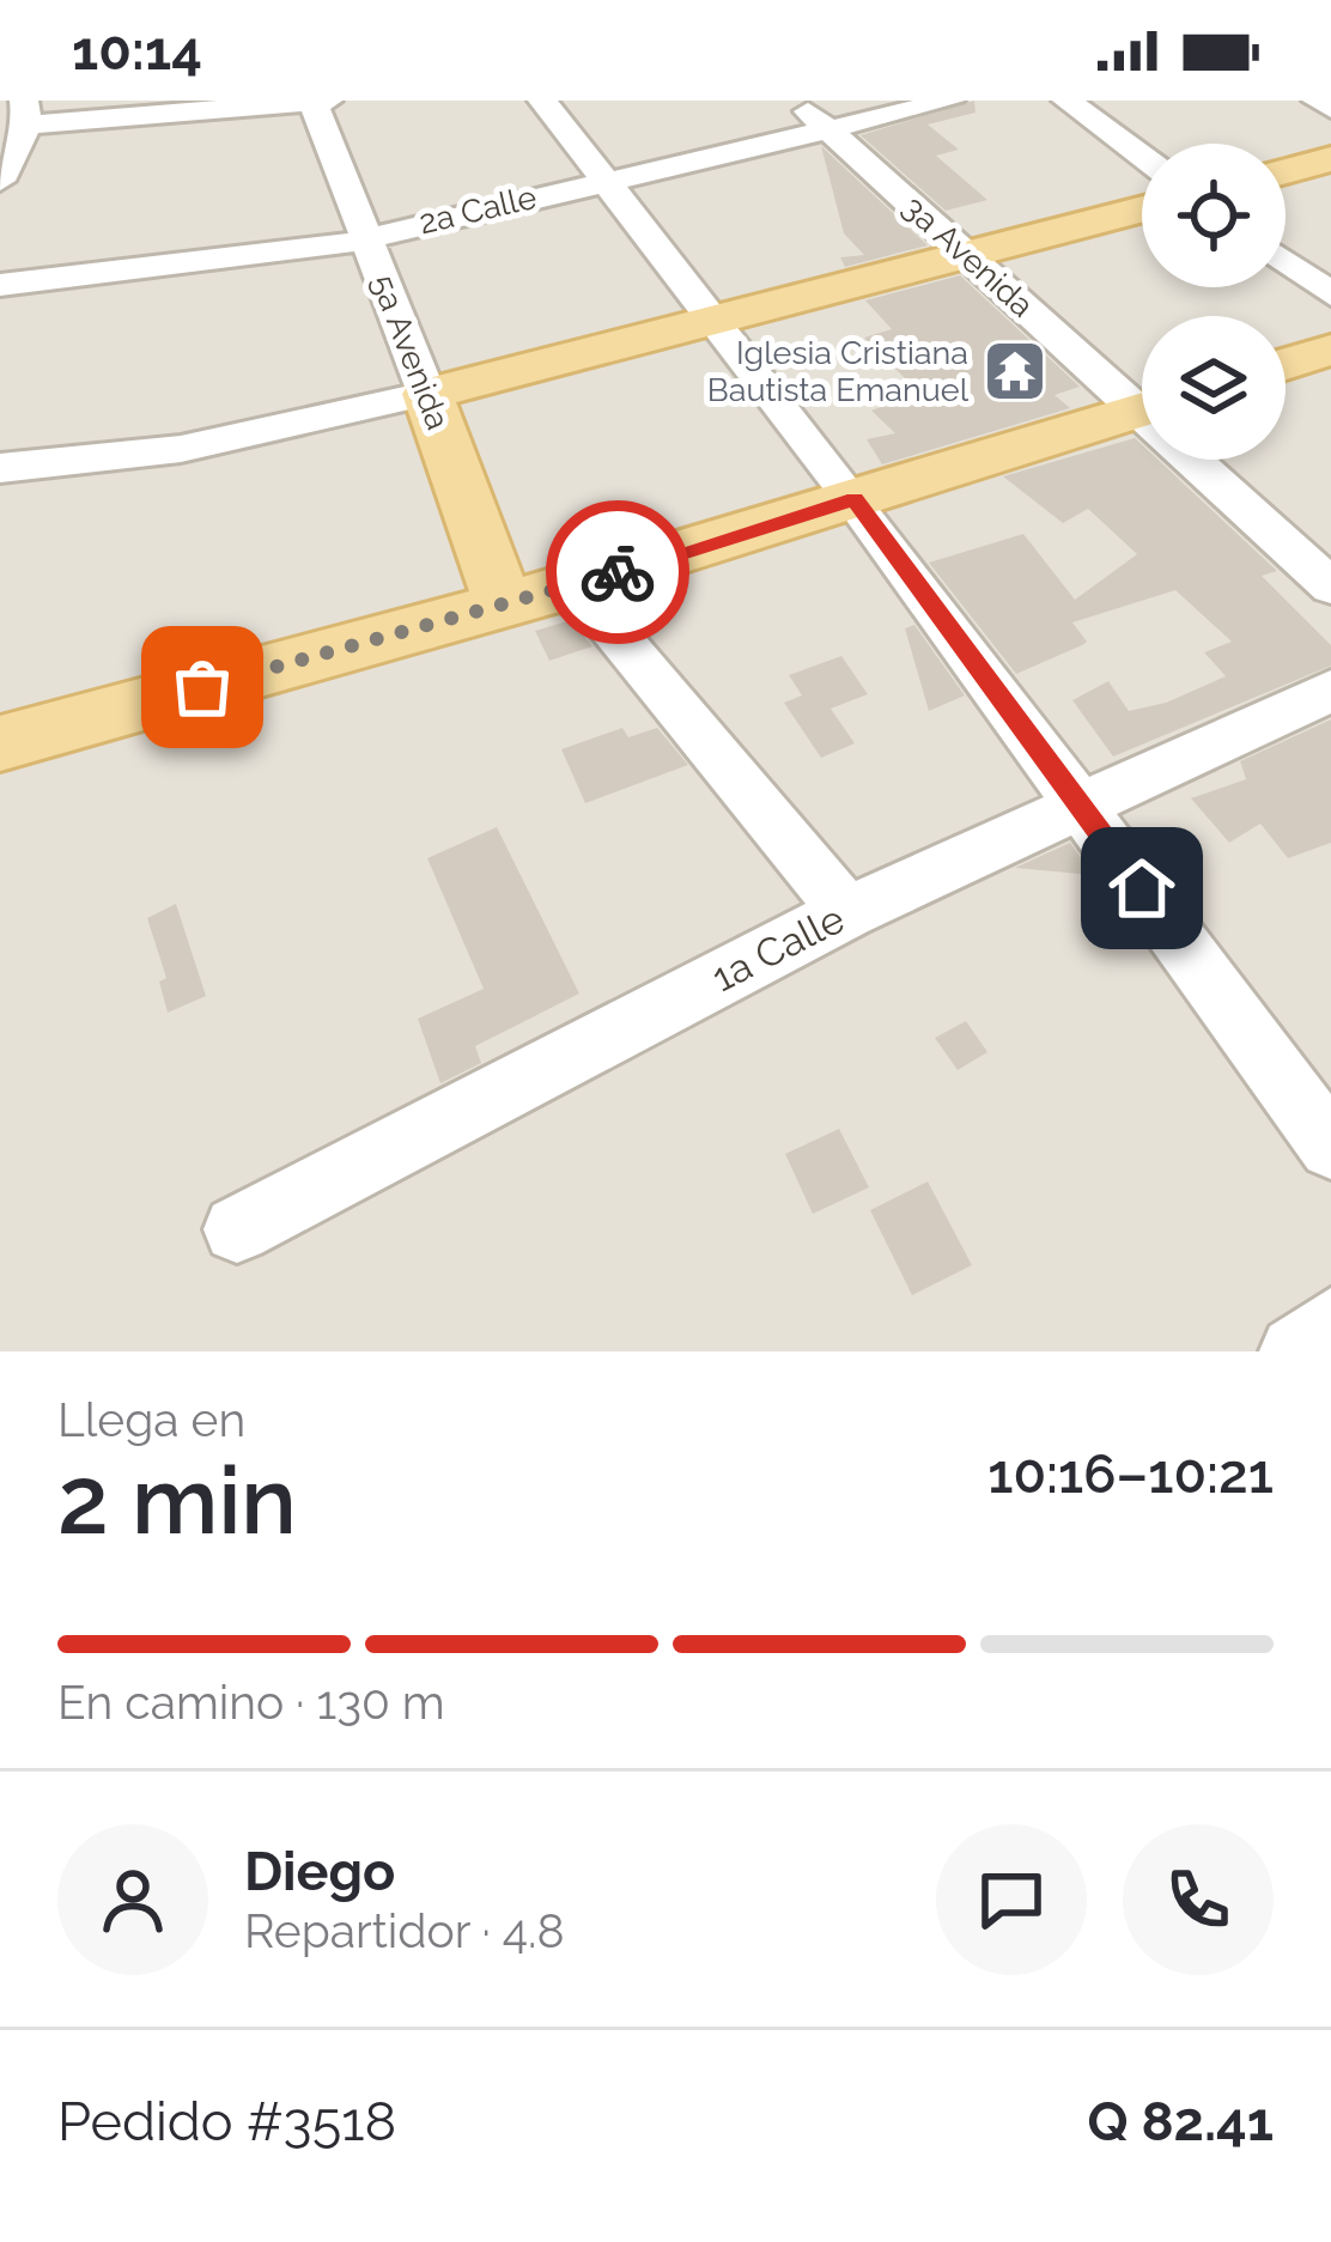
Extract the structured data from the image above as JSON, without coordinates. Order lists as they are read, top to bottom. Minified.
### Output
{"streets":{"main road":["5a Avenida"],"street":["2a Calle","3a Avenida","1a Calle"]},"crossings":[["2a Calle","3a Avenida"],["2a Calle","5a Avenida"]],"places":{"temple":["Iglesia Cristiana Bautista Emanuel"]},"page":{"status":"10:14","heading":["2 min","Llega en","10:16–10:21"],"panel":["Diego","Repartidor · 4.8","Pedido #3518","Q 82.41"],"bar":"En camino · 130 m"}}
